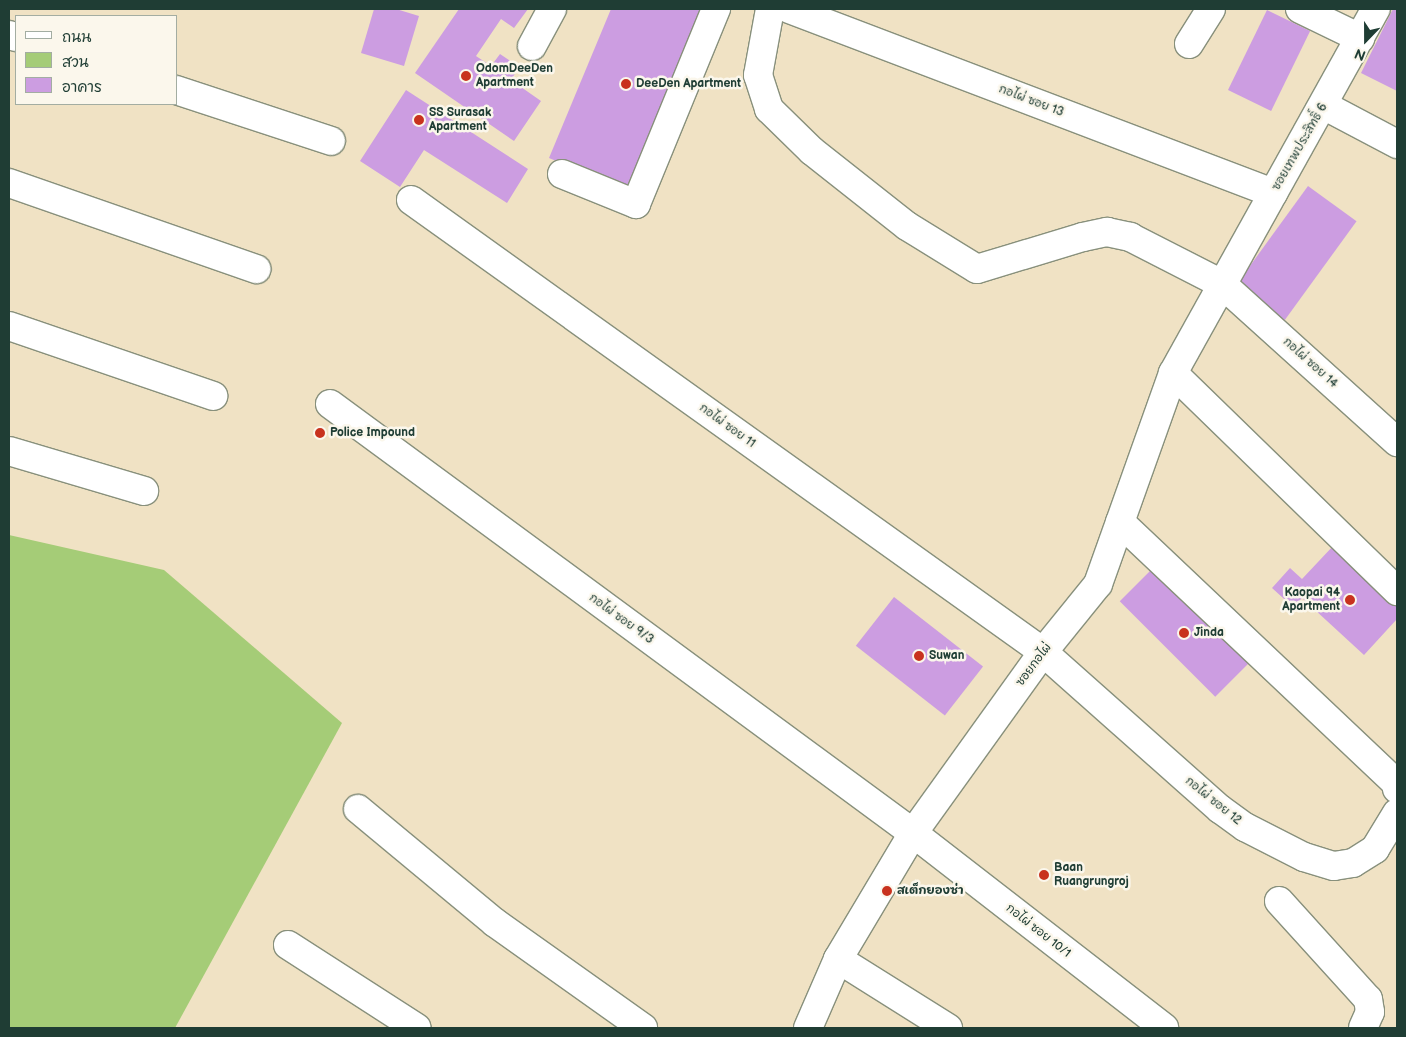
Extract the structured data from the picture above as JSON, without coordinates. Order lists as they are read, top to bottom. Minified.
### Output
{"streets":{"street":["กอไผ่ ซอย 13","ซอยเทพประสิทธิ์ 6","กอไผ่ ซอย 14","กอไผ่ ซอย 11","กอไผ่ ซอย 9/3","ซอยกอไผ่","กอไผ่ ซอย 12","กอไผ่ ซอย 10/1"]},"crossings":[["กอไผ่ ซอย 13","ซอยเทพประสิทธิ์ 6"],["ซอยเทพประสิทธิ์ 6","กอไผ่ ซอย 14"],["ซอยเทพประสิทธิ์ 6","ซอยกอไผ่"],["กอไผ่ ซอย 14","ซอยกอไผ่"],["กอไผ่ ซอย 11","ซอยกอไผ่"],["กอไผ่ ซอย 11","กอไผ่ ซอย 12"],["กอไผ่ ซอย 9/3","ซอยกอไผ่"],["กอไผ่ ซอย 9/3","กอไผ่ ซอย 10/1"],["ซอยกอไผ่","กอไผ่ ซอย 12"],["ซอยกอไผ่","กอไผ่ ซอย 10/1"]],"places":["OdomDeeDen Apartment","DeeDen Apartment","SS Surasak Apartment","Police Impound","Kaopai 94 Apartment","Jinda","Suwan","Baan Ruangrungroj","สเต็กยองซ่า"],"legend":["ถนน","สวน","อาคาร"],"north":"bottom"}
